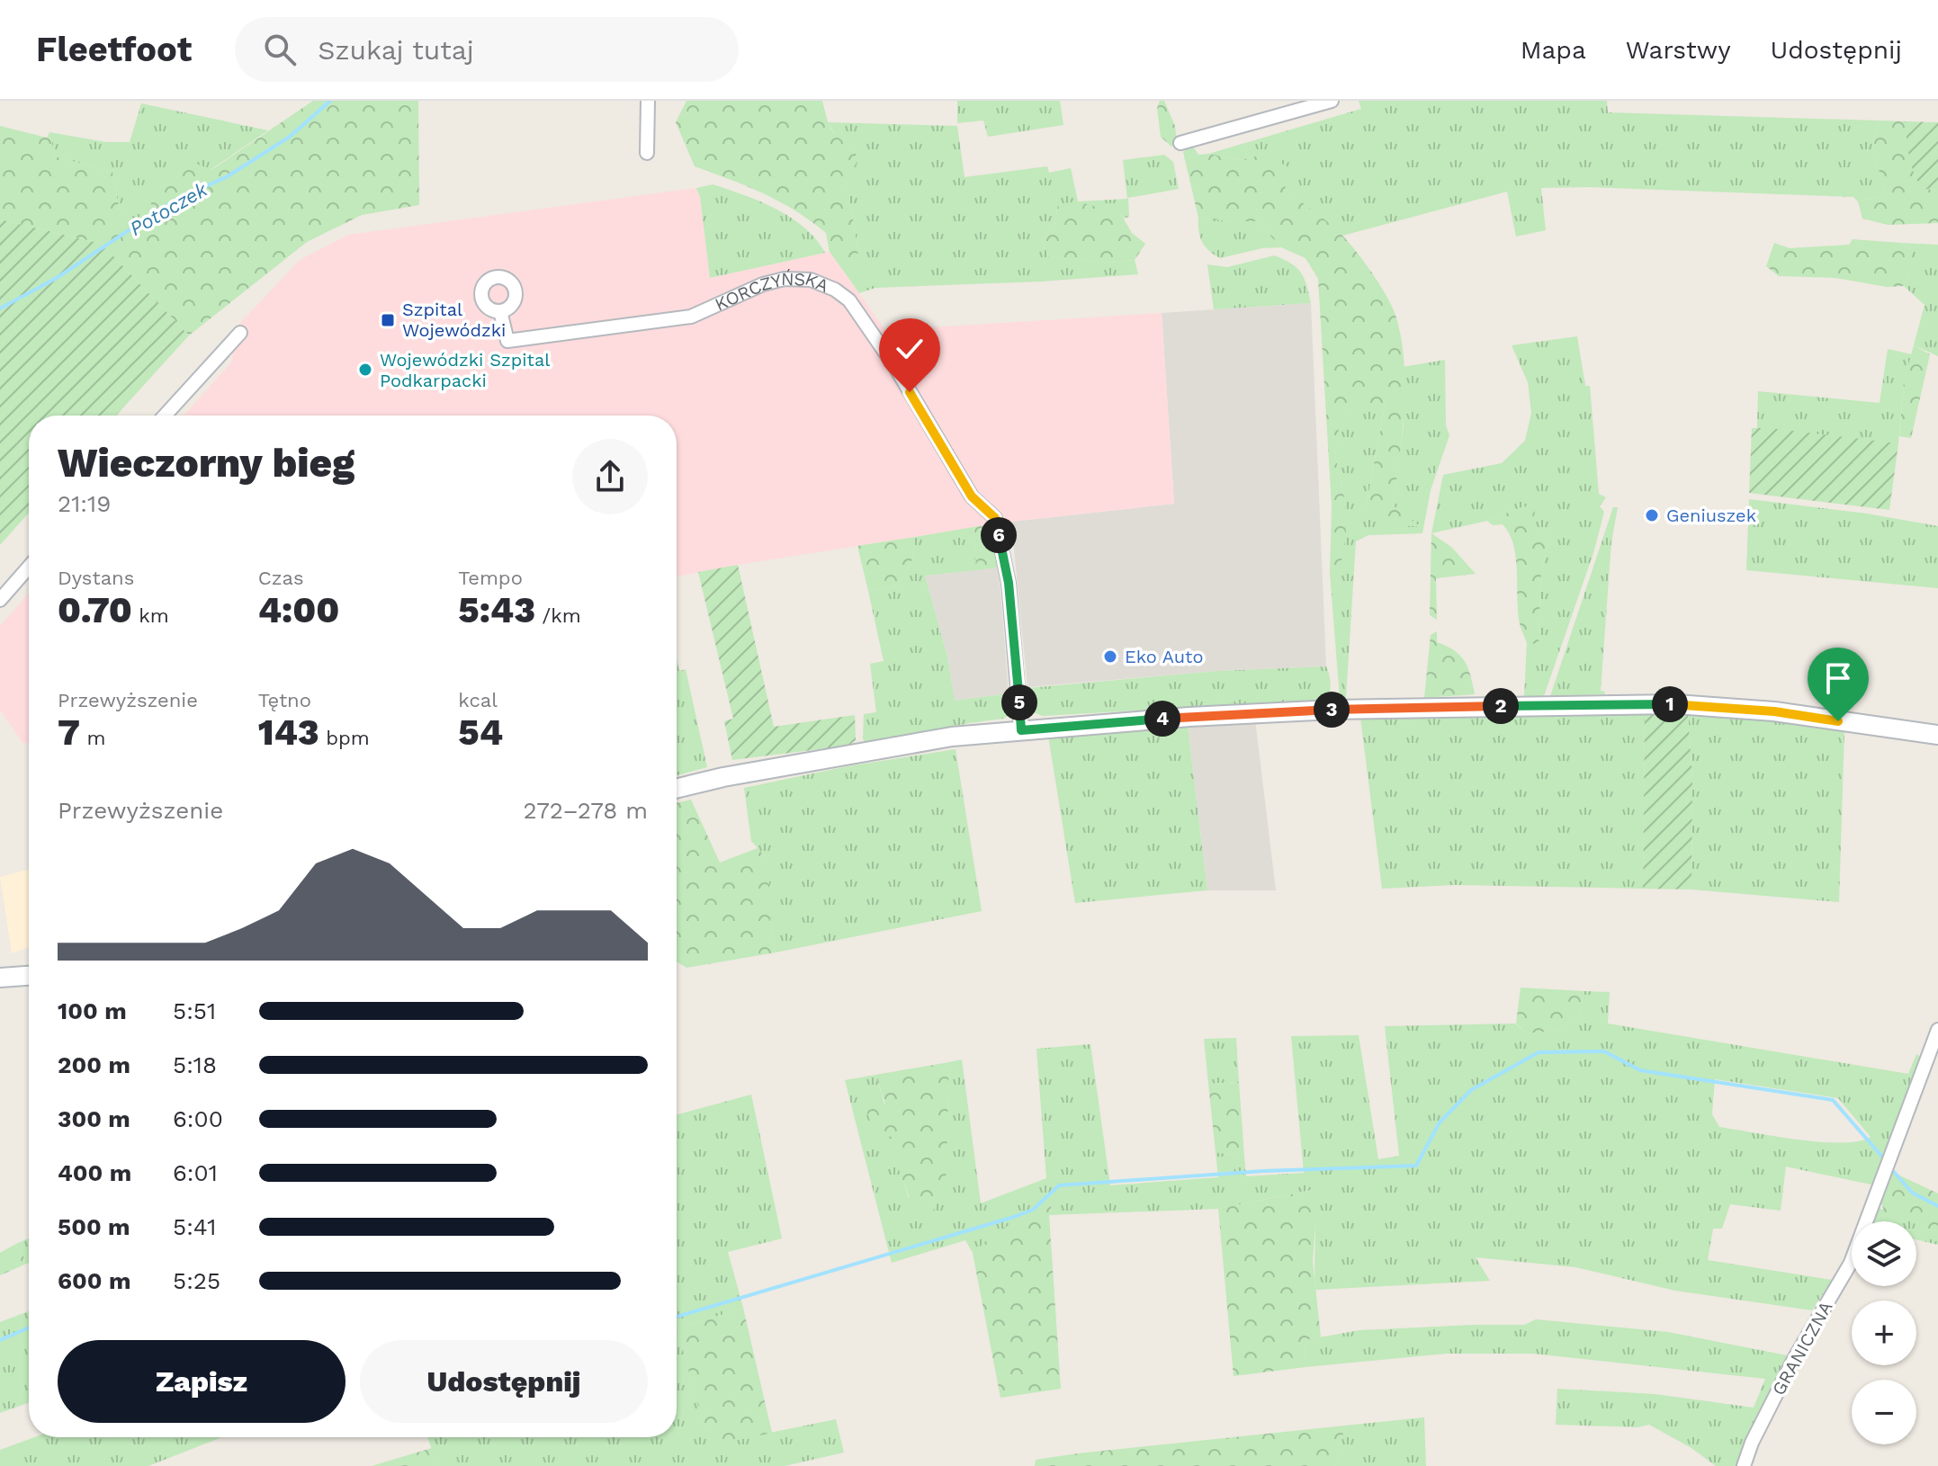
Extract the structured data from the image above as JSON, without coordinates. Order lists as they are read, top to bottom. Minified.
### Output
{"streets":{"street":["KORCZYŃSKA","GRANICZNA"]},"water":["Potoczek"],"places":{"transit":["Szpital Wojewódzki"],"other":["Wojewódzki Szpital Podkarpacki","Geniuszek","Eko Auto"]},"page":{"header":"Fleetfoot","search":"Szukaj tutaj","nav":["Mapa","Warstwy","Udostępnij"],"heading":["Wieczorny bieg","21:19"],"pins":["6","5","1","2","3","4"],"stats":[["Dystans","0.70 km"],["Czas","4:00"],["Tempo","5:43 /km"],["Przewyższenie","7 m"],["Tętno","143 bpm"],["kcal","54"]],"chart":["Przewyższenie","272–278 m"],"list":[{"name":"100 m","note":"5:51"},{"name":"200 m","note":"5:18"},{"name":"300 m","note":"6:00"},{"name":"400 m","note":"6:01"},{"name":"500 m","note":"5:41"},{"name":"600 m","note":"5:25"}],"map_buttons":["+","−"],"buttons":["Zapisz","Udostępnij"]}}
